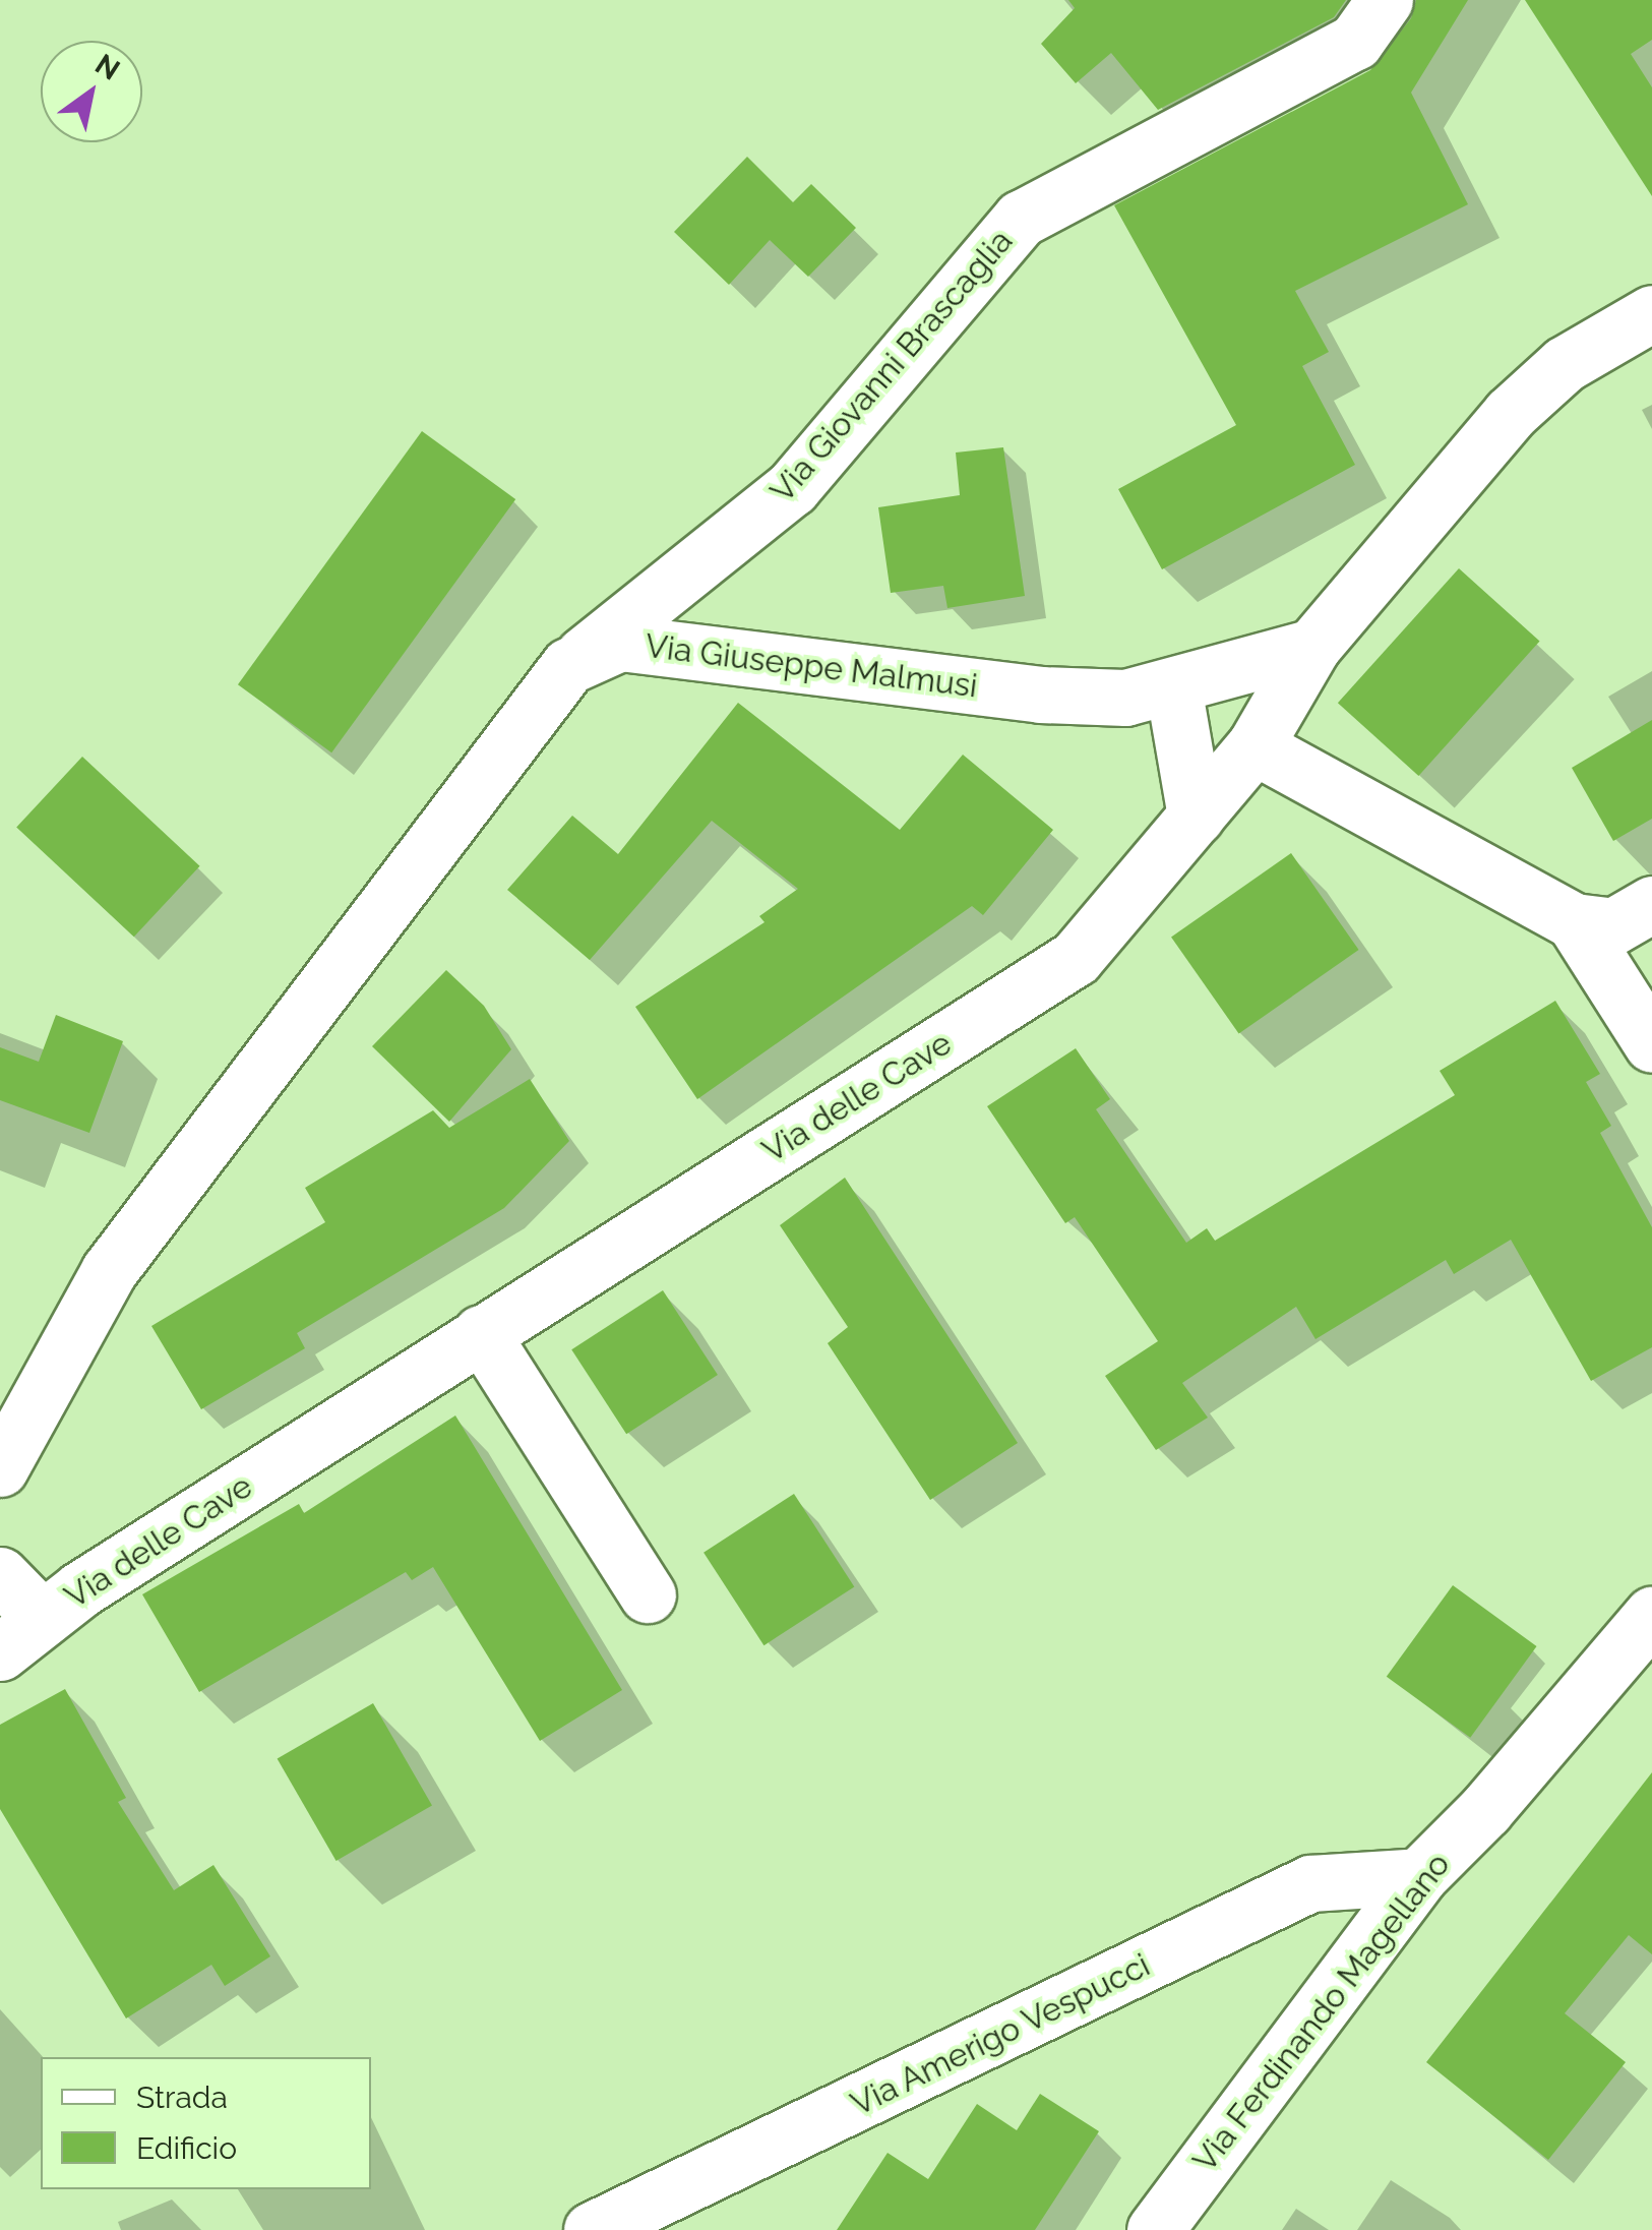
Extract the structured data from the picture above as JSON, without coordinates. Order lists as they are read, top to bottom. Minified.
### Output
{"streets":{"street":["Via Giovanni Brascaglia","Via Giuseppe Malmusi","Via delle Cave","Via Ferdinando Magellano","Via Amerigo Vespucci"]},"crossings":[["Via Giovanni Brascaglia","Via Giuseppe Malmusi"],["Via Giuseppe Malmusi","Via delle Cave"],["Via Ferdinando Magellano","Via Amerigo Vespucci"]],"legend":["Strada","Edificio"],"north":"top right"}
